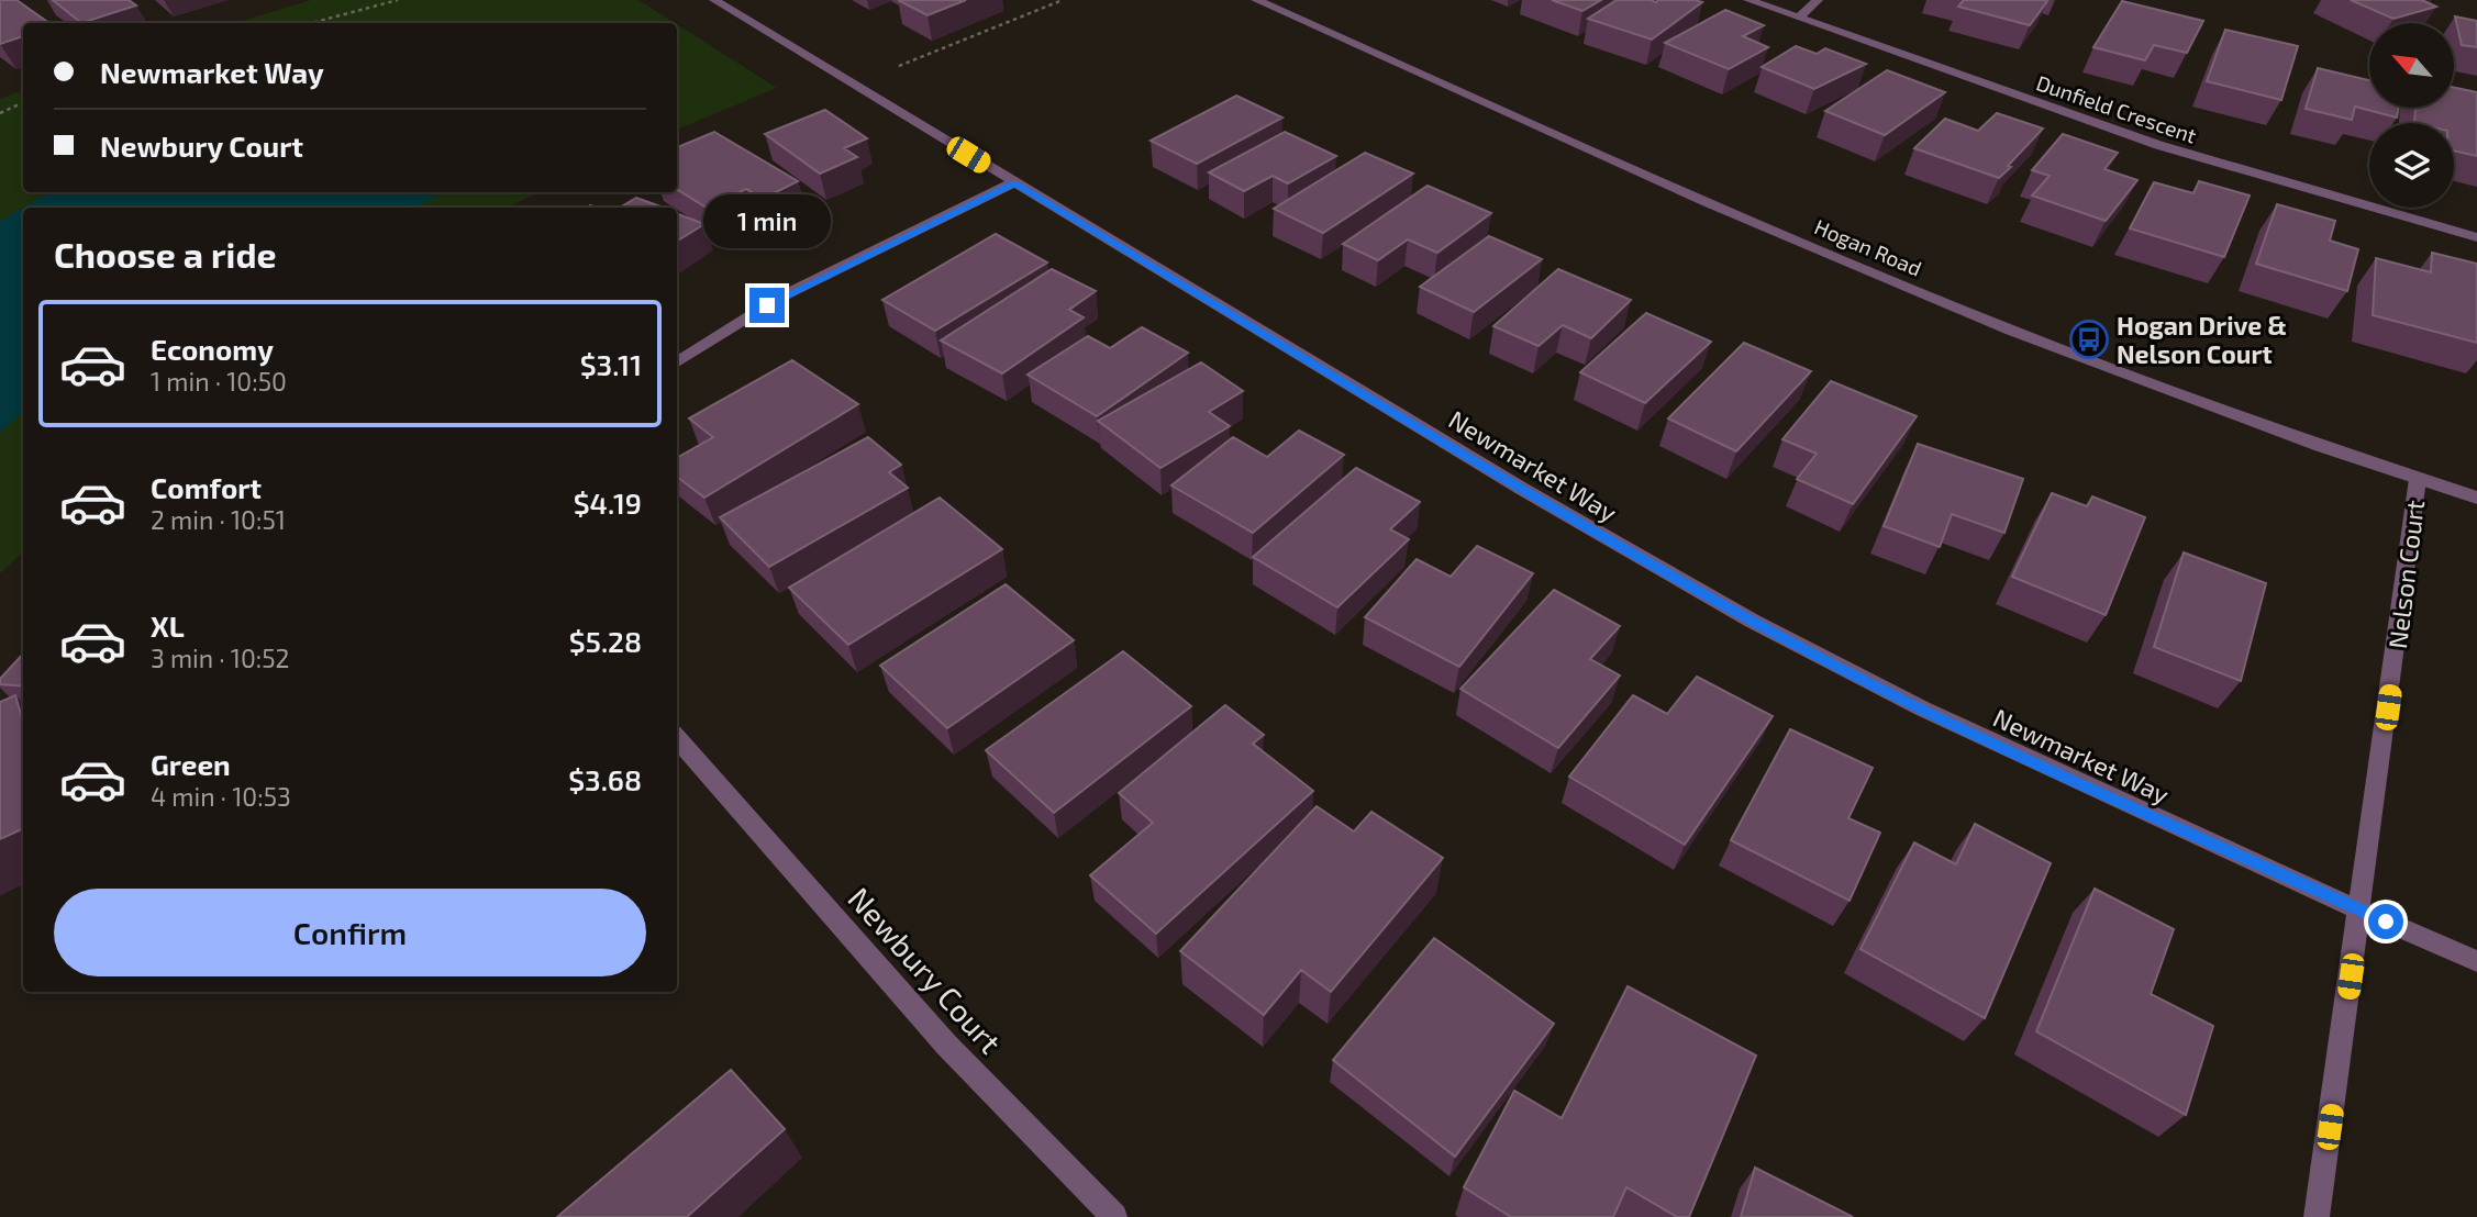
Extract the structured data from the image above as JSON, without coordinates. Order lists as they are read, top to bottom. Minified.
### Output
{"streets":{"street":["Dunfield Crescent","Hogan Road","Newmarket Way","Nelson Court","Newbury Court"]},"crossings":[["Hogan Road","Nelson Court"],["Newmarket Way","Nelson Court"]],"places":{"bus stop":["Hogan Drive & Nelson Court"]},"north":"top left","page":{"banner":["Newmarket Way","Newbury Court"],"bubble":"1 min","heading":"Choose a ride","list":[{"name":"Economy","note":"1 min · 10:50","value":"$3.11"},{"name":"Comfort","note":"2 min · 10:51","value":"$4.19"},{"name":"XL","note":"3 min · 10:52","value":"$5.28"},{"name":"Green","note":"4 min · 10:53","value":"$3.68"}],"buttons":"Confirm"}}
